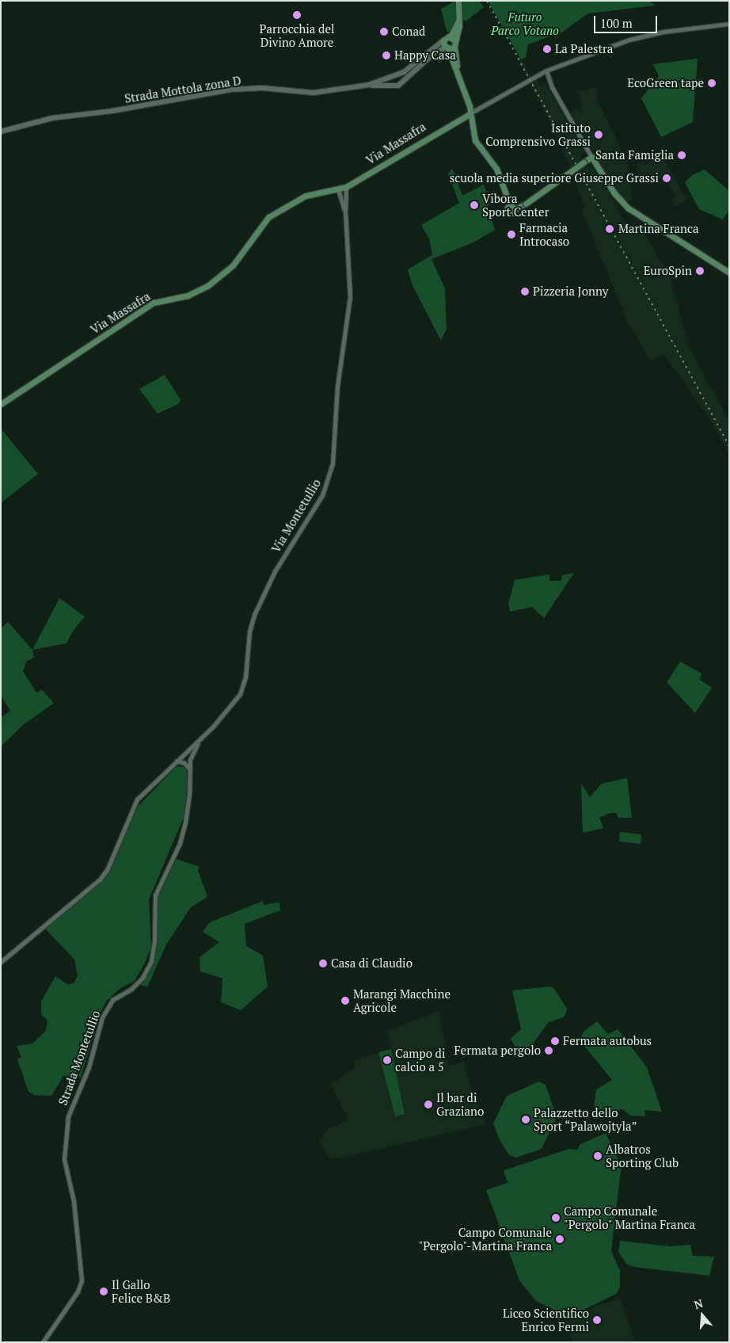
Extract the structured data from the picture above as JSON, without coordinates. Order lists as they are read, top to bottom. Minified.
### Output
{"streets":{"main road":["Strada Mottola zona D","Via Massafra"],"street":["Via Montetullio","Strada Montetullio"]},"crossings":[["Via Massafra","Via Montetullio"],["Via Montetullio","Strada Montetullio"]],"parks":["Futuro Parco Votano"],"places":["Parrocchia del Divino Amore","Conad","La Palestra","Happy Casa","EcoGreen tape","Istituto Comprensivo Grassi","Santa Famiglia","scuola media superiore Giuseppe Grassi","Vibora Sport Center","Martina Franca","Farmacia Introcaso","EuroSpin","Pizzeria Jonny","Casa di Claudio","Marangi Macchine Agricole","Fermata autobus","Fermata pergolo","Campo di calcio a 5","Il bar di Graziano","Palazzetto dello Sport “Palawojtyla”","Albatros Sporting Club","Campo Comunale \"Pergolo\" Martina Franca","Campo Comunale \"Pergolo\"-Martina Franca","Il Gallo Felice B&B","Liceo Scientifico Enrico Fermi"],"scale_bar":"100 m","north":"top"}
